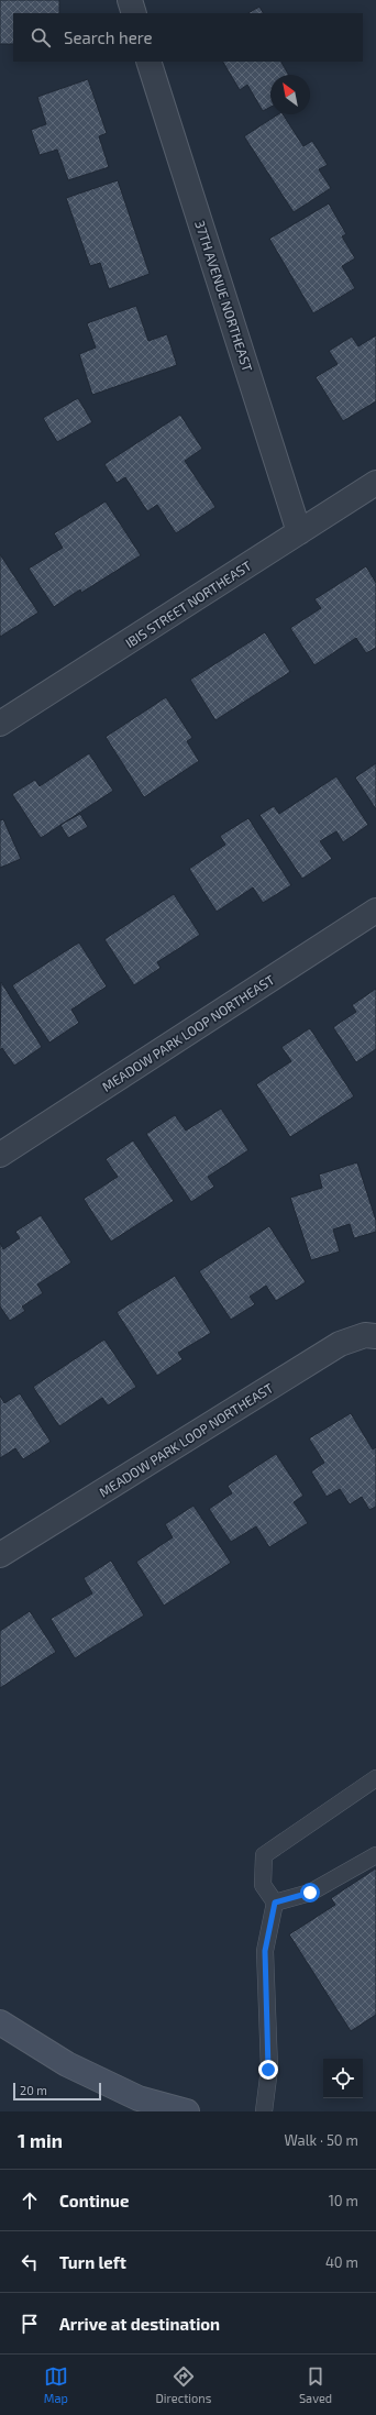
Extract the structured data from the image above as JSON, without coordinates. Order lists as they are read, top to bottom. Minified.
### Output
{"streets":{"street":["37TH AVENUE NORTHEAST","IBIS STREET NORTHEAST","MEADOW PARK LOOP NORTHEAST"]},"crossings":[["37TH AVENUE NORTHEAST","IBIS STREET NORTHEAST"]],"scale_bar":"20 m","north":"top left","page":{"search":"Search here","scale":"20 m","heading":["1 min","Walk · 50 m"],"list":[["Continue","10 m"],["Turn left","40 m"],"Arrive at destination"],"nav":["Map","Directions","Saved"]}}
